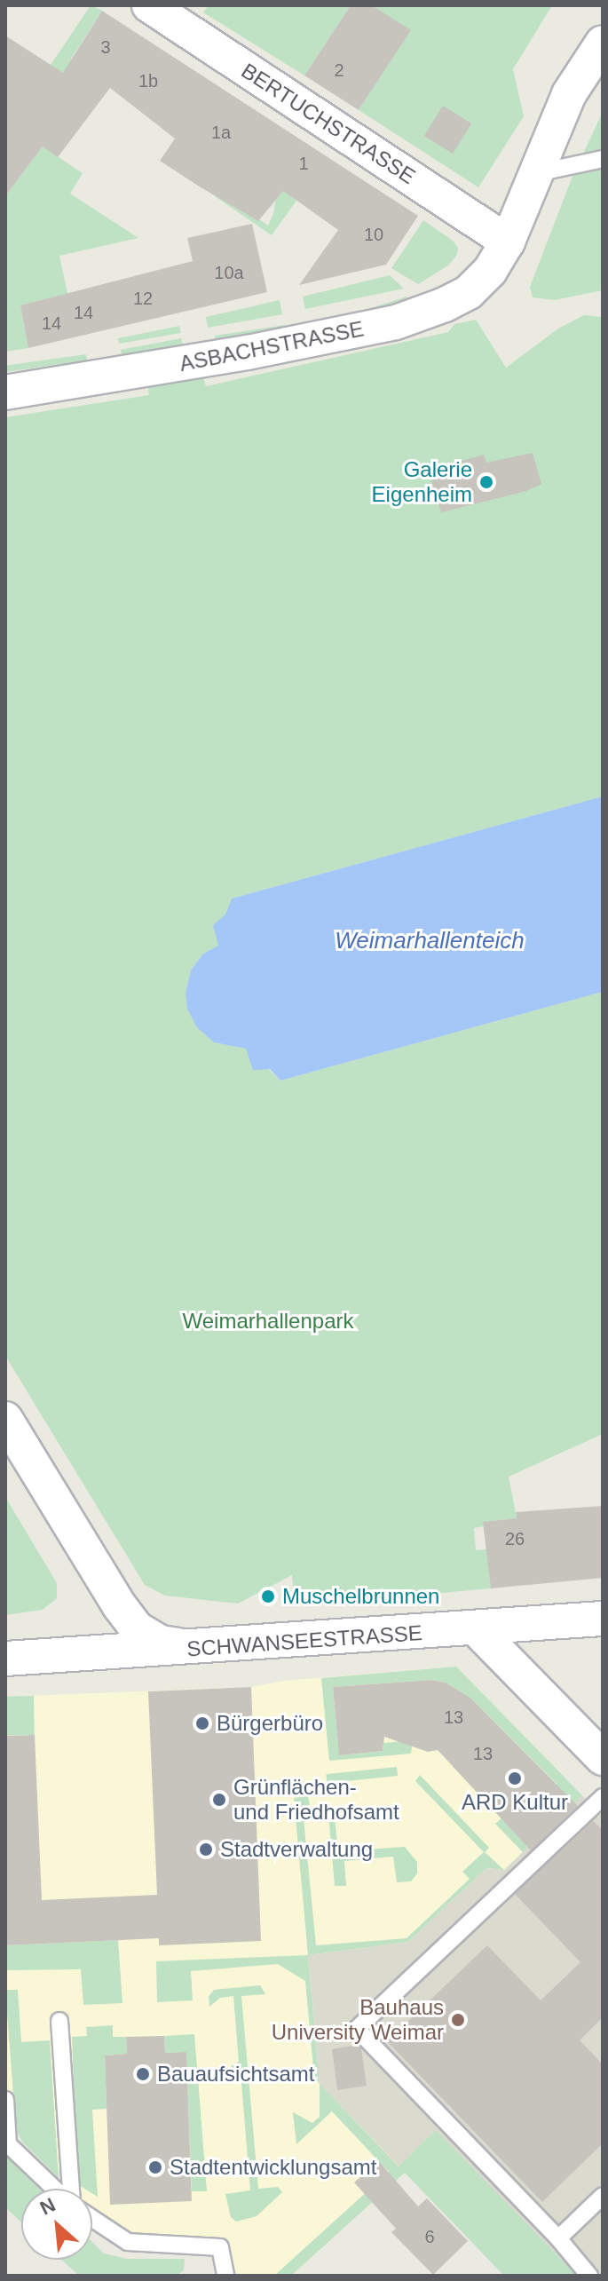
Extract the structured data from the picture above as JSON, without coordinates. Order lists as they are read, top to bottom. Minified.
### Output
{"streets":{"street":["BERTUCHSTRASSE","ASBACHSTRASSE","SCHWANSEESTRASSE"]},"crossings":[["BERTUCHSTRASSE","ASBACHSTRASSE"]],"water":["Weimarhallenteich"],"parks":["Weimarhallenpark"],"places":["Galerie Eigenheim","Muschelbrunnen","Bürgerbüro","ARD Kultur","Grünflächen- und Friedhofsamt","Stadtverwaltung","Bauhaus University Weimar","Bauaufsichtsamt","Stadtentwicklungsamt"],"house_numbers":["3","2","1b","1a","1","10","10a","12","14","14","26","13","13","6"],"north":"top left"}
